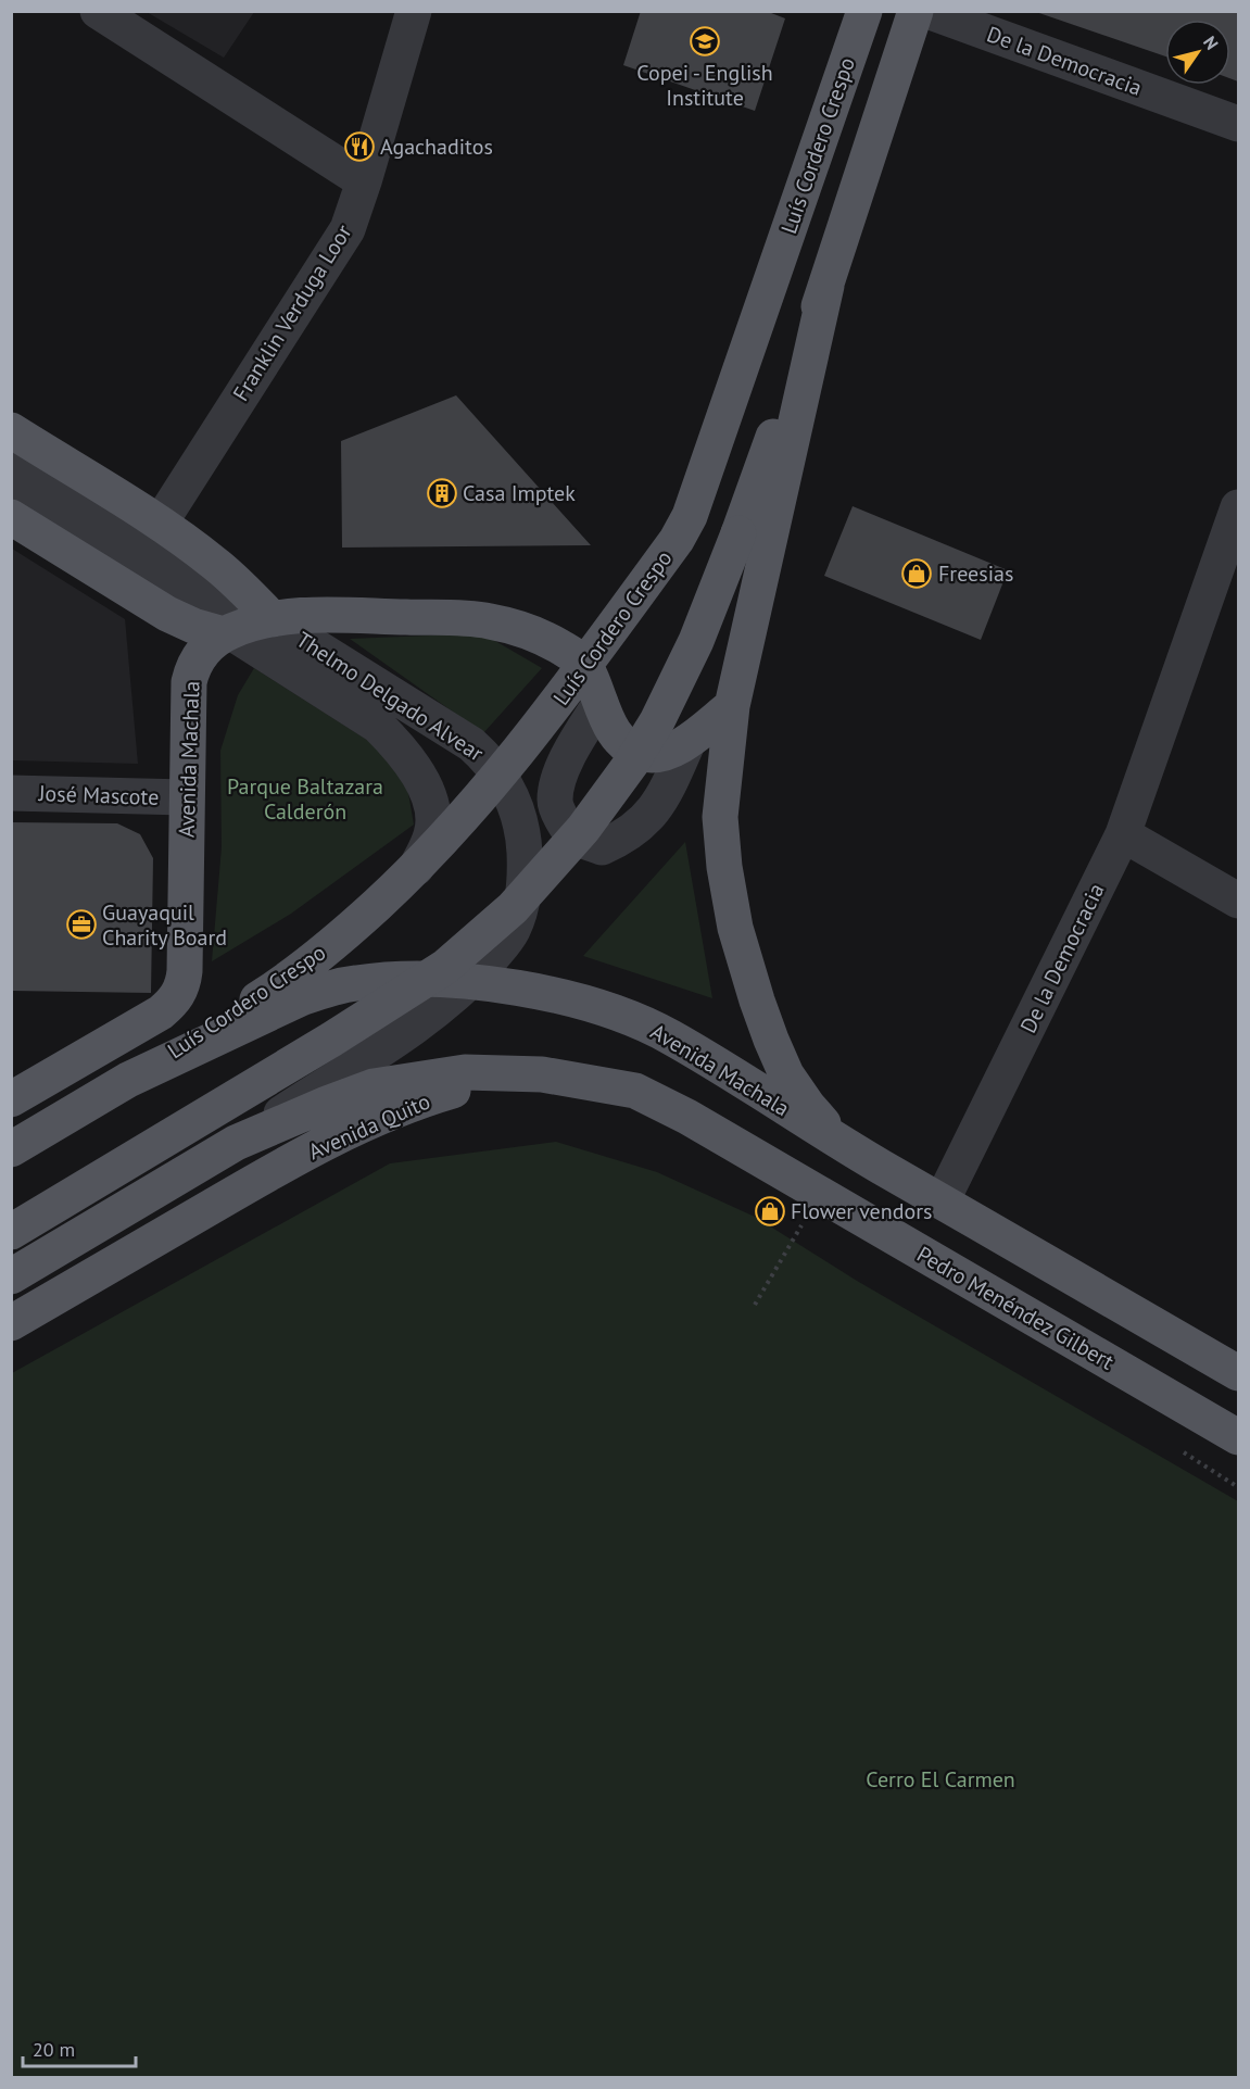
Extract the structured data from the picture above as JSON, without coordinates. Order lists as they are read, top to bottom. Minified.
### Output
{"streets":{"main road":["Luís Cordero Crespo","Thelmo Delgado Alvear","Avenida Machala","Avenida Quito","Pedro Menéndez Gilbert"],"street":["De la Democracia","Franklin Verduga Loor","José Mascote"]},"crossings":[["Luís Cordero Crespo","Thelmo Delgado Alvear"],["Luís Cordero Crespo","Avenida Machala"],["Franklin Verduga Loor","Thelmo Delgado Alvear"],["Thelmo Delgado Alvear","Avenida Machala"],["Thelmo Delgado Alvear","Avenida Quito"],["Avenida Machala","José Mascote"],["Avenida Quito","Pedro Menéndez Gilbert"]],"parks":["Parque Baltazara Calderón","Cerro El Carmen"],"places":{"school or university":["Copei - English Institute"],"restaurant":["Agachaditos"],"building":["Casa Imptek"],"shop":["Freesias","Flower vendors"],"office":["Guayaquil Charity Board"]},"scale_bar":"20 m","north":"top right"}
